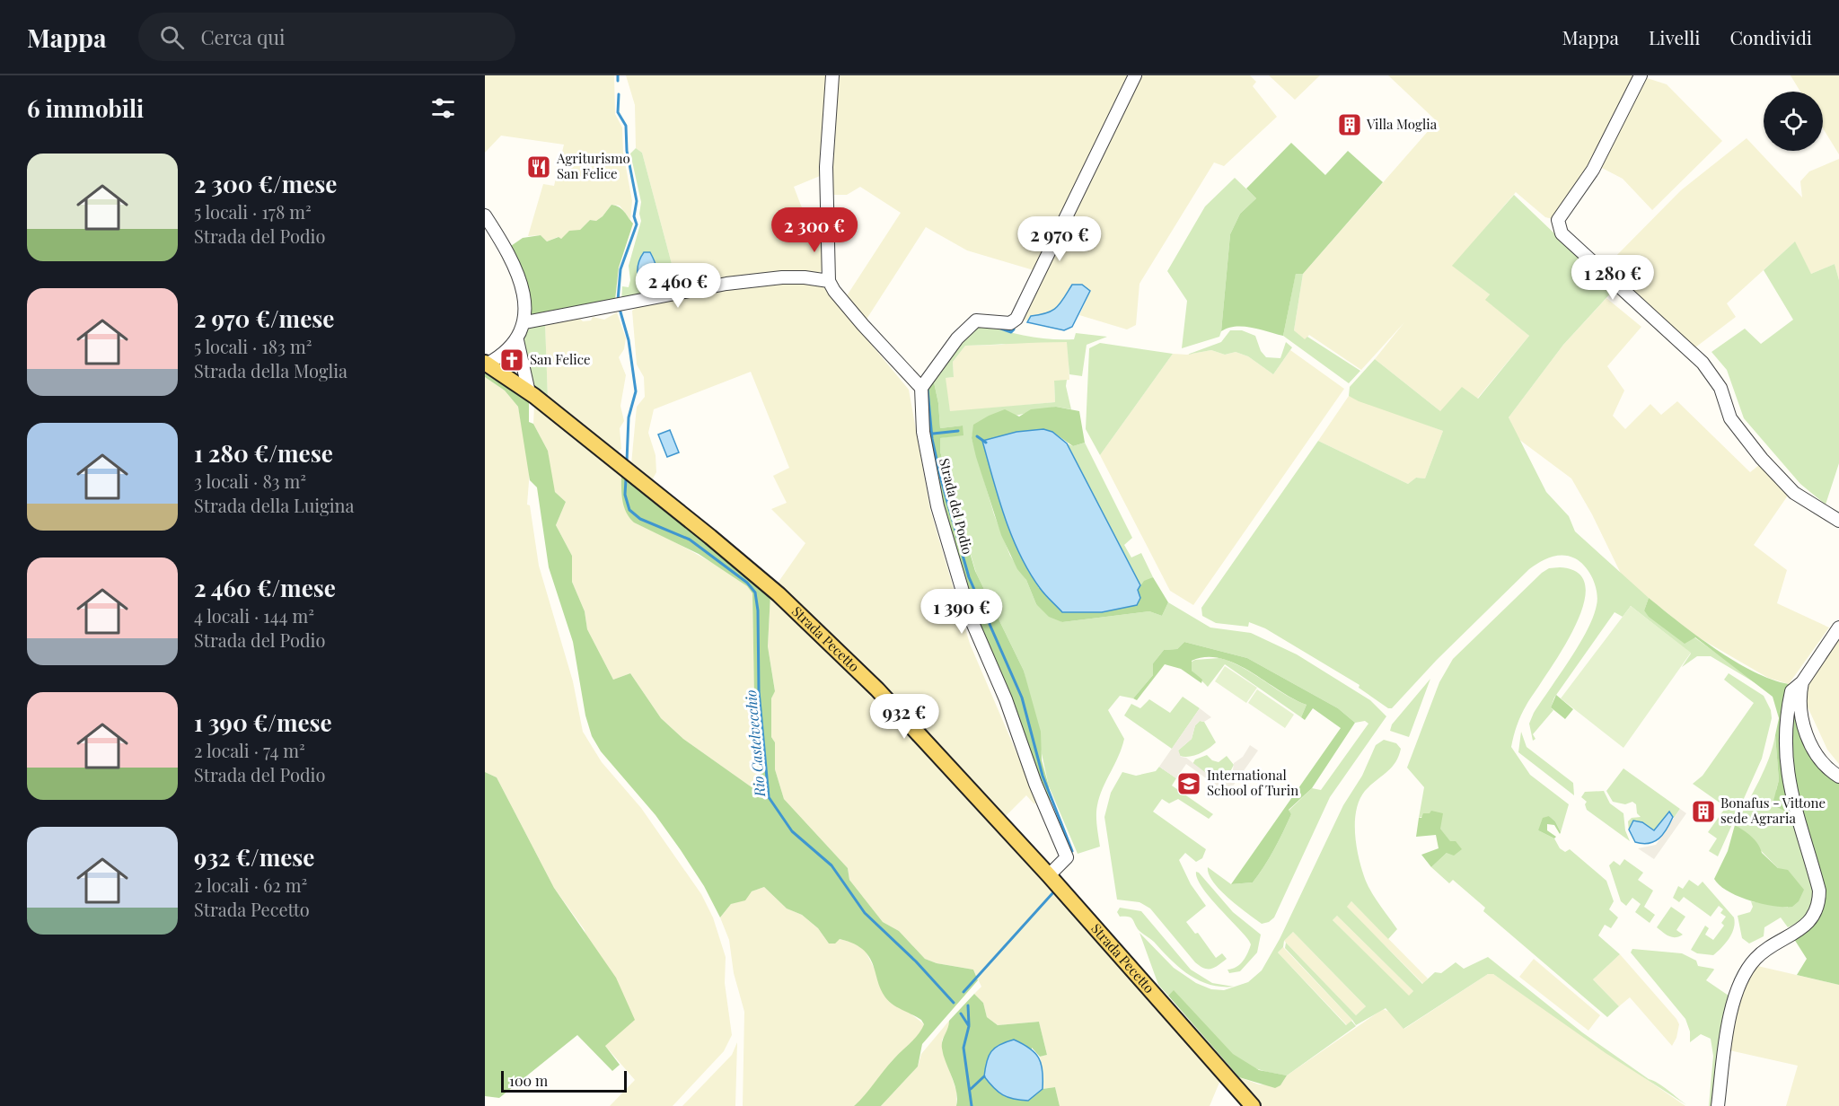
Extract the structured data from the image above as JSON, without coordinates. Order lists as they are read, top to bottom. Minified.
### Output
{"streets":{"main road":["Strada Pecetto"],"street":["Strada del Podio"]},"crossings":[["Strada del Podio","Strada Pecetto"]],"water":["Rio Castelvecchio"],"places":{"building":["Villa Moglia","Bonafus - Vittone sede Agraria"],"restaurant":["Agriturismo San Felice"],"church":["San Felice"],"school or university":["International School of Turin"]},"scale_bar":"100 m","page":{"header":"Mappa","search":"Cerca qui","nav":["Mappa","Livelli","Condividi"],"heading":"6 immobili","list":[{"name":"2 300 €/mese","note":"5 locali · 178 m² · Strada del Podio"},{"name":"2 970 €/mese","note":"5 locali · 183 m² · Strada della Moglia"},{"name":"1 280 €/mese","note":"3 locali · 83 m² · Strada della Luigina"},{"name":"2 460 €/mese","note":"4 locali · 144 m² · Strada del Podio"},{"name":"1 390 €/mese","note":"2 locali · 74 m² · Strada del Podio"},{"name":"932 €/mese","note":"2 locali · 62 m² · Strada Pecetto"}],"price":["2 300 €","2 970 €","1 280 €","2 460 €","1 390 €","932 €"],"scale":"100 m"}}
